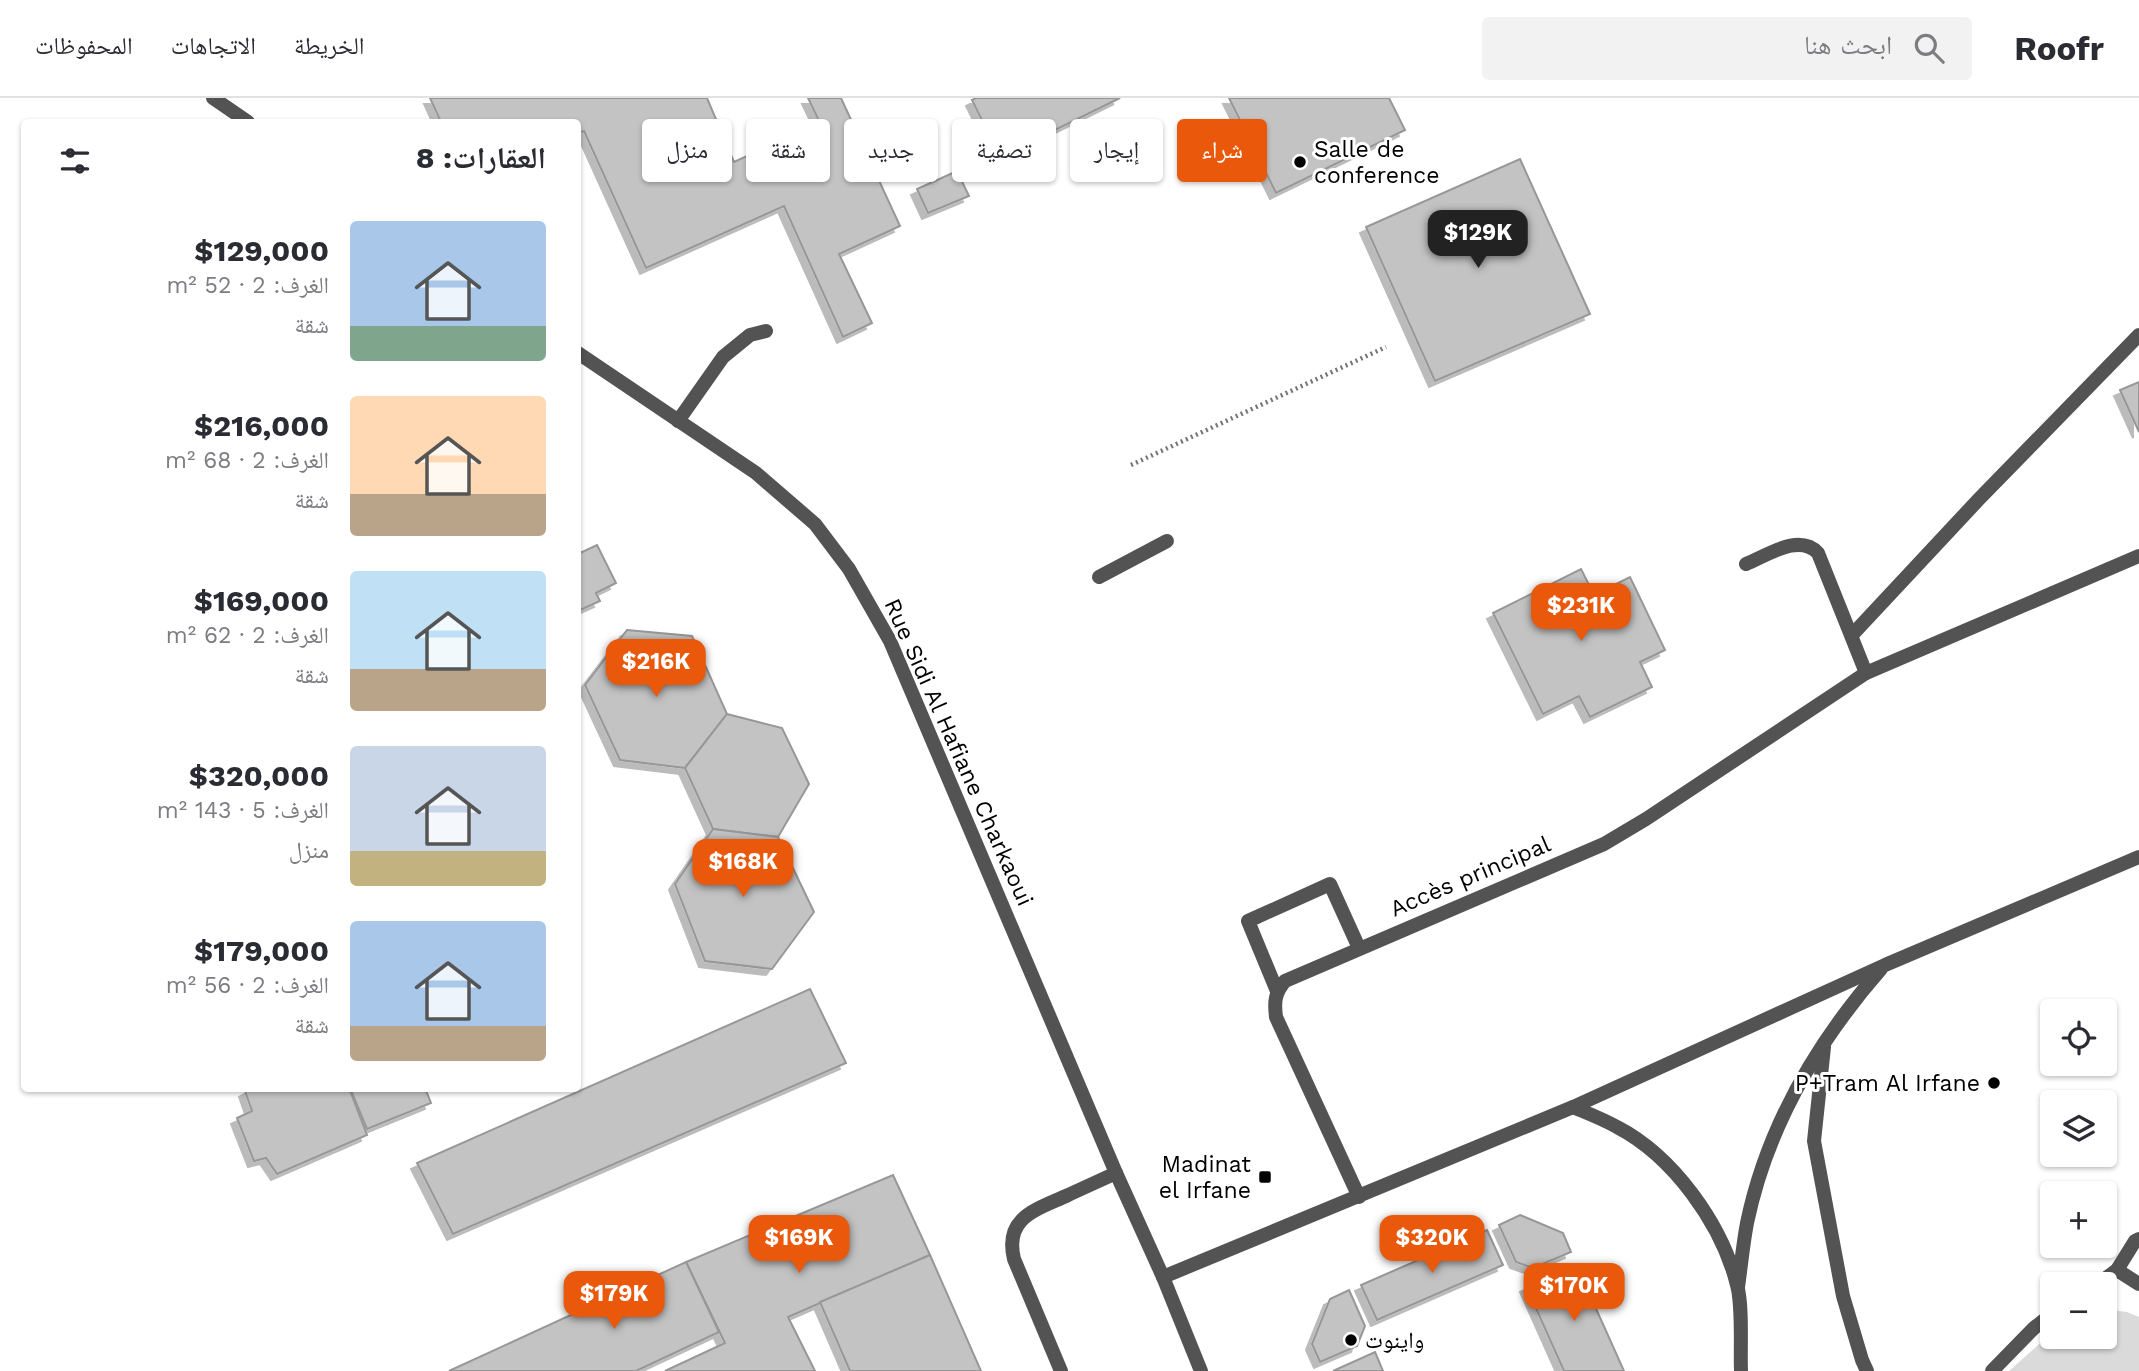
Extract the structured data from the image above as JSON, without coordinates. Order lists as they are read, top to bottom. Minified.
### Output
{"streets":{"street":["Rue Sidi Al Hafiane Charkaoui","Accès principal"]},"places":{"other":["Salle de conference","P+Tram Al Irfane","واينوت"],"transit":["Madinat el Irfane"]},"page":{"header":"Roofr","search":"ابحث هنا","nav":["الخريطة","الاتجاهات","المحفوظات"],"chip":["شراء","إيجار","تصفية","جديد","شقة","منزل"],"heading":"العقارات: 8","list":[{"name":"$129,000","note":"الغرف: 2 · 52 m² · شقة"},{"name":"$216,000","note":"الغرف: 2 · 68 m² · شقة"},{"name":"$169,000","note":"الغرف: 2 · 62 m² · شقة"},{"name":"$320,000","note":"الغرف: 5 · 143 m² · منزل"},{"name":"$179,000","note":"الغرف: 2 · 56 m² · شقة"}],"price":["$129K","$231K","$216K","$168K","$169K","$320K","$170K","$179K"],"map_buttons":["+","−"]}}
